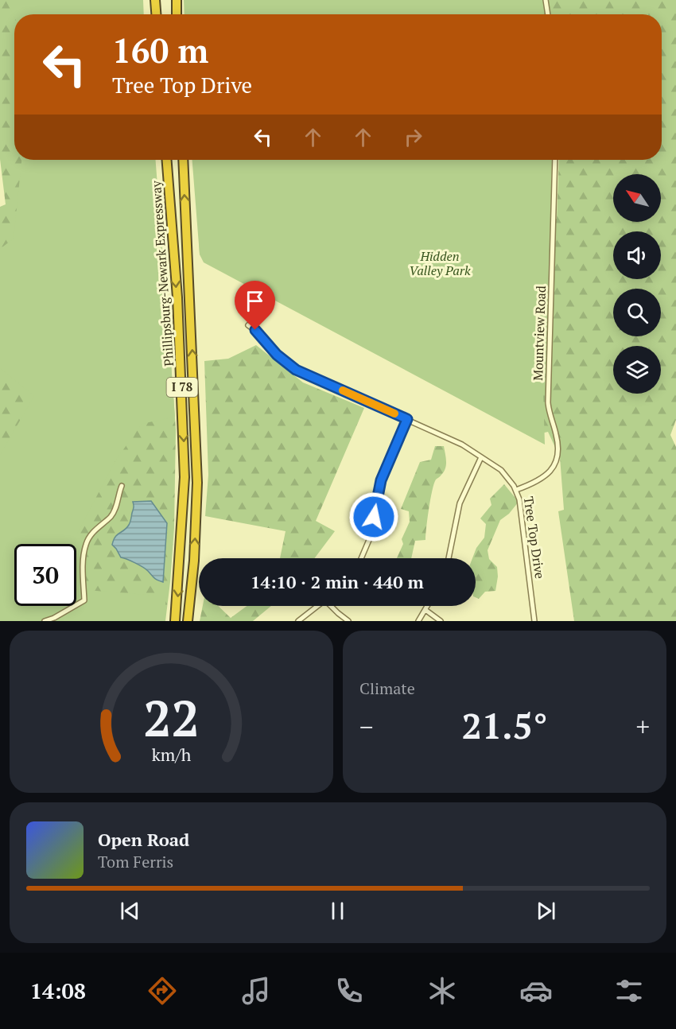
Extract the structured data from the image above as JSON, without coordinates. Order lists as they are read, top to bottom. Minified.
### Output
{"streets":{"highway":["Phillipsburg-Newark Expressway","I 78"],"street":["Mountview Road","Tree Top Drive"]},"crossings":[["Mountview Road","Tree Top Drive"]],"parks":["Hidden Valley Park"],"north":"top left","page":{"turn":["160 m","Tree Top Drive"],"limit":"30","trip":"14:10 · 2 min · 440 m","tile":"Climate","heat":["−","21.5°","+"],"song":["Open Road","Tom Ferris"],"tabs":"14:08","gauge":["22","km/h"]}}
